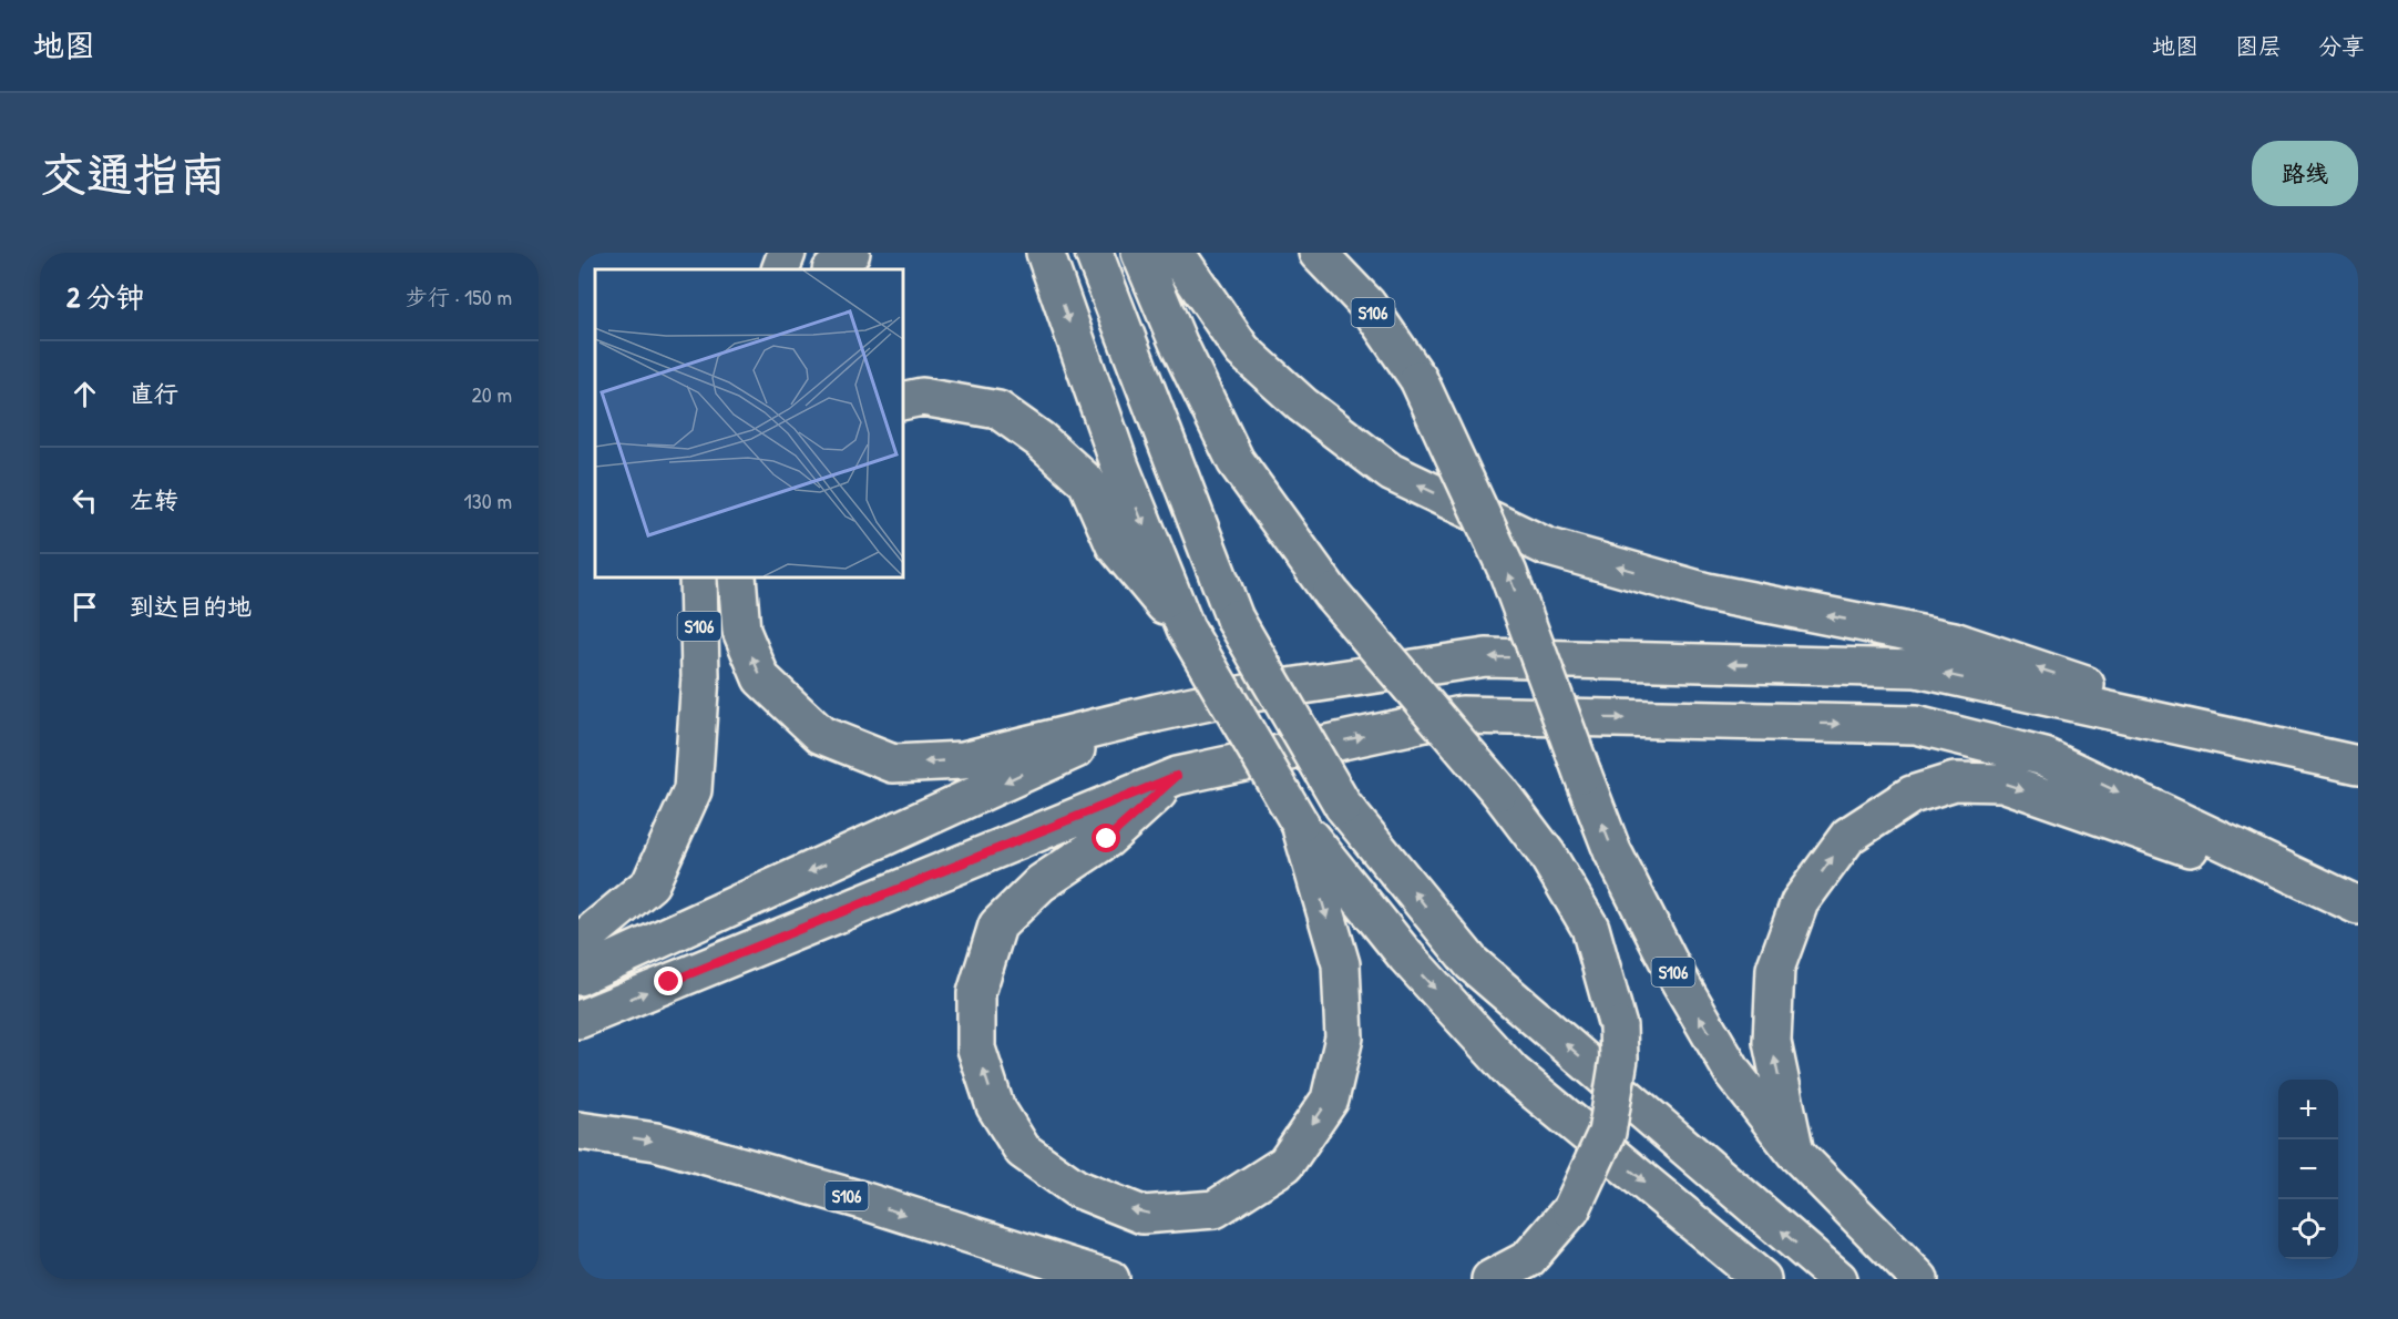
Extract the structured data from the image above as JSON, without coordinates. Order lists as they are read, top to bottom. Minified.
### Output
{"streets":{"main road":["S106"]},"page":{"header":"地图","nav":["地图","图层","分享"],"buttons":"路线","title":"交通指南","heading":["2 分钟","步行 · 150 m"],"list":[["直行","20 m"],["左转","130 m"],"到达目的地"],"map_buttons":["+","−"]}}
